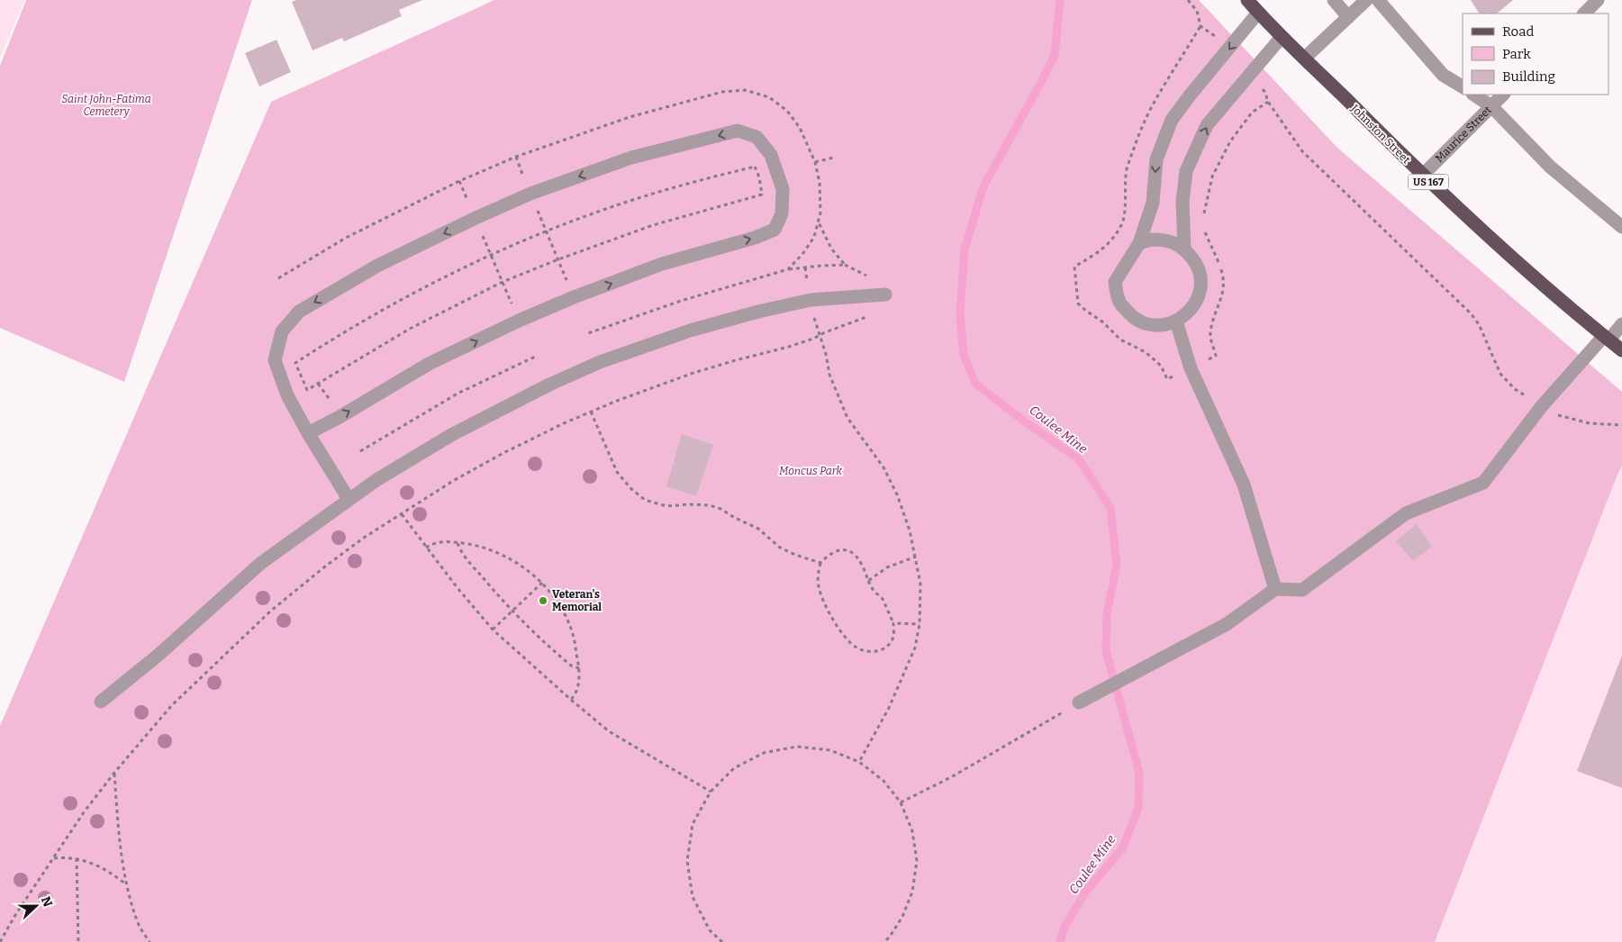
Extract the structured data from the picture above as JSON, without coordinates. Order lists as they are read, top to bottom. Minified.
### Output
{"streets":{"main road":["Johnston Street","US 167"],"street":["Maurice Street"]},"crossings":[["Johnston Street","Maurice Street"]],"water":["Coulee Mine"],"parks":["Saint John-Fatima Cemetery","Moncus Park"],"places":["Veteran's Memorial"],"legend":["Road","Park","Building"],"north":"right"}
